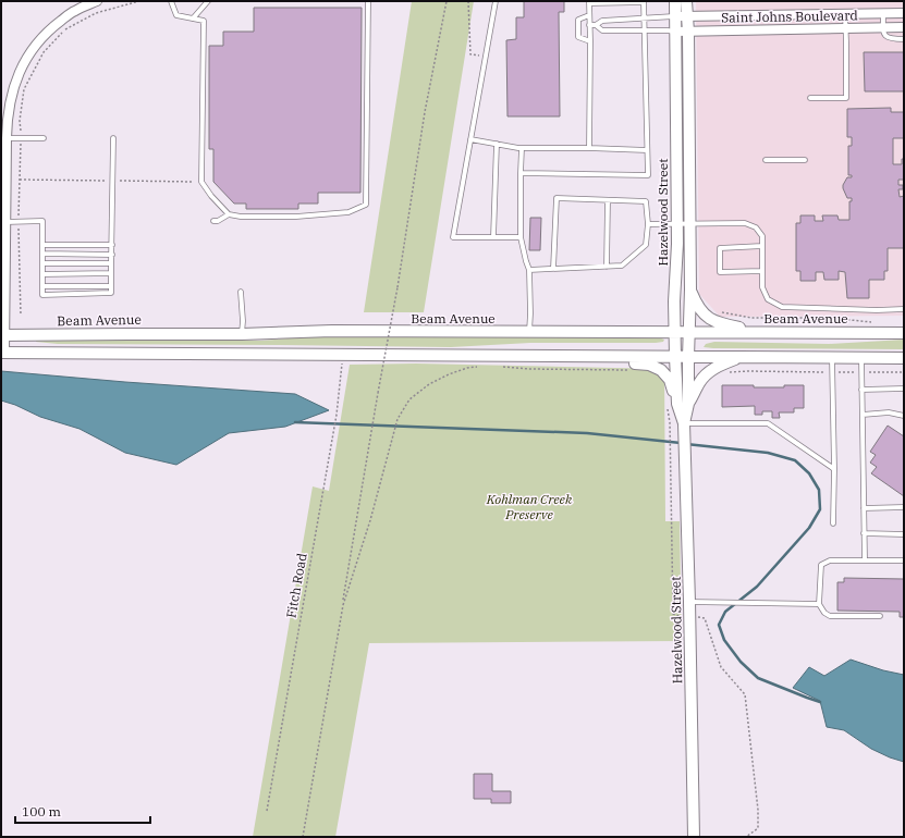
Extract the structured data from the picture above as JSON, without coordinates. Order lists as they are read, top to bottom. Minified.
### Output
{"streets":{"street":["Saint Johns Boulevard","Hazelwood Street","Beam Avenue"],"path":["Fitch Road"]},"crossings":[["Saint Johns Boulevard","Hazelwood Street"],["Hazelwood Street","Beam Avenue"]],"parks":["Kohlman Creek Preserve"],"scale_bar":"100 m"}
